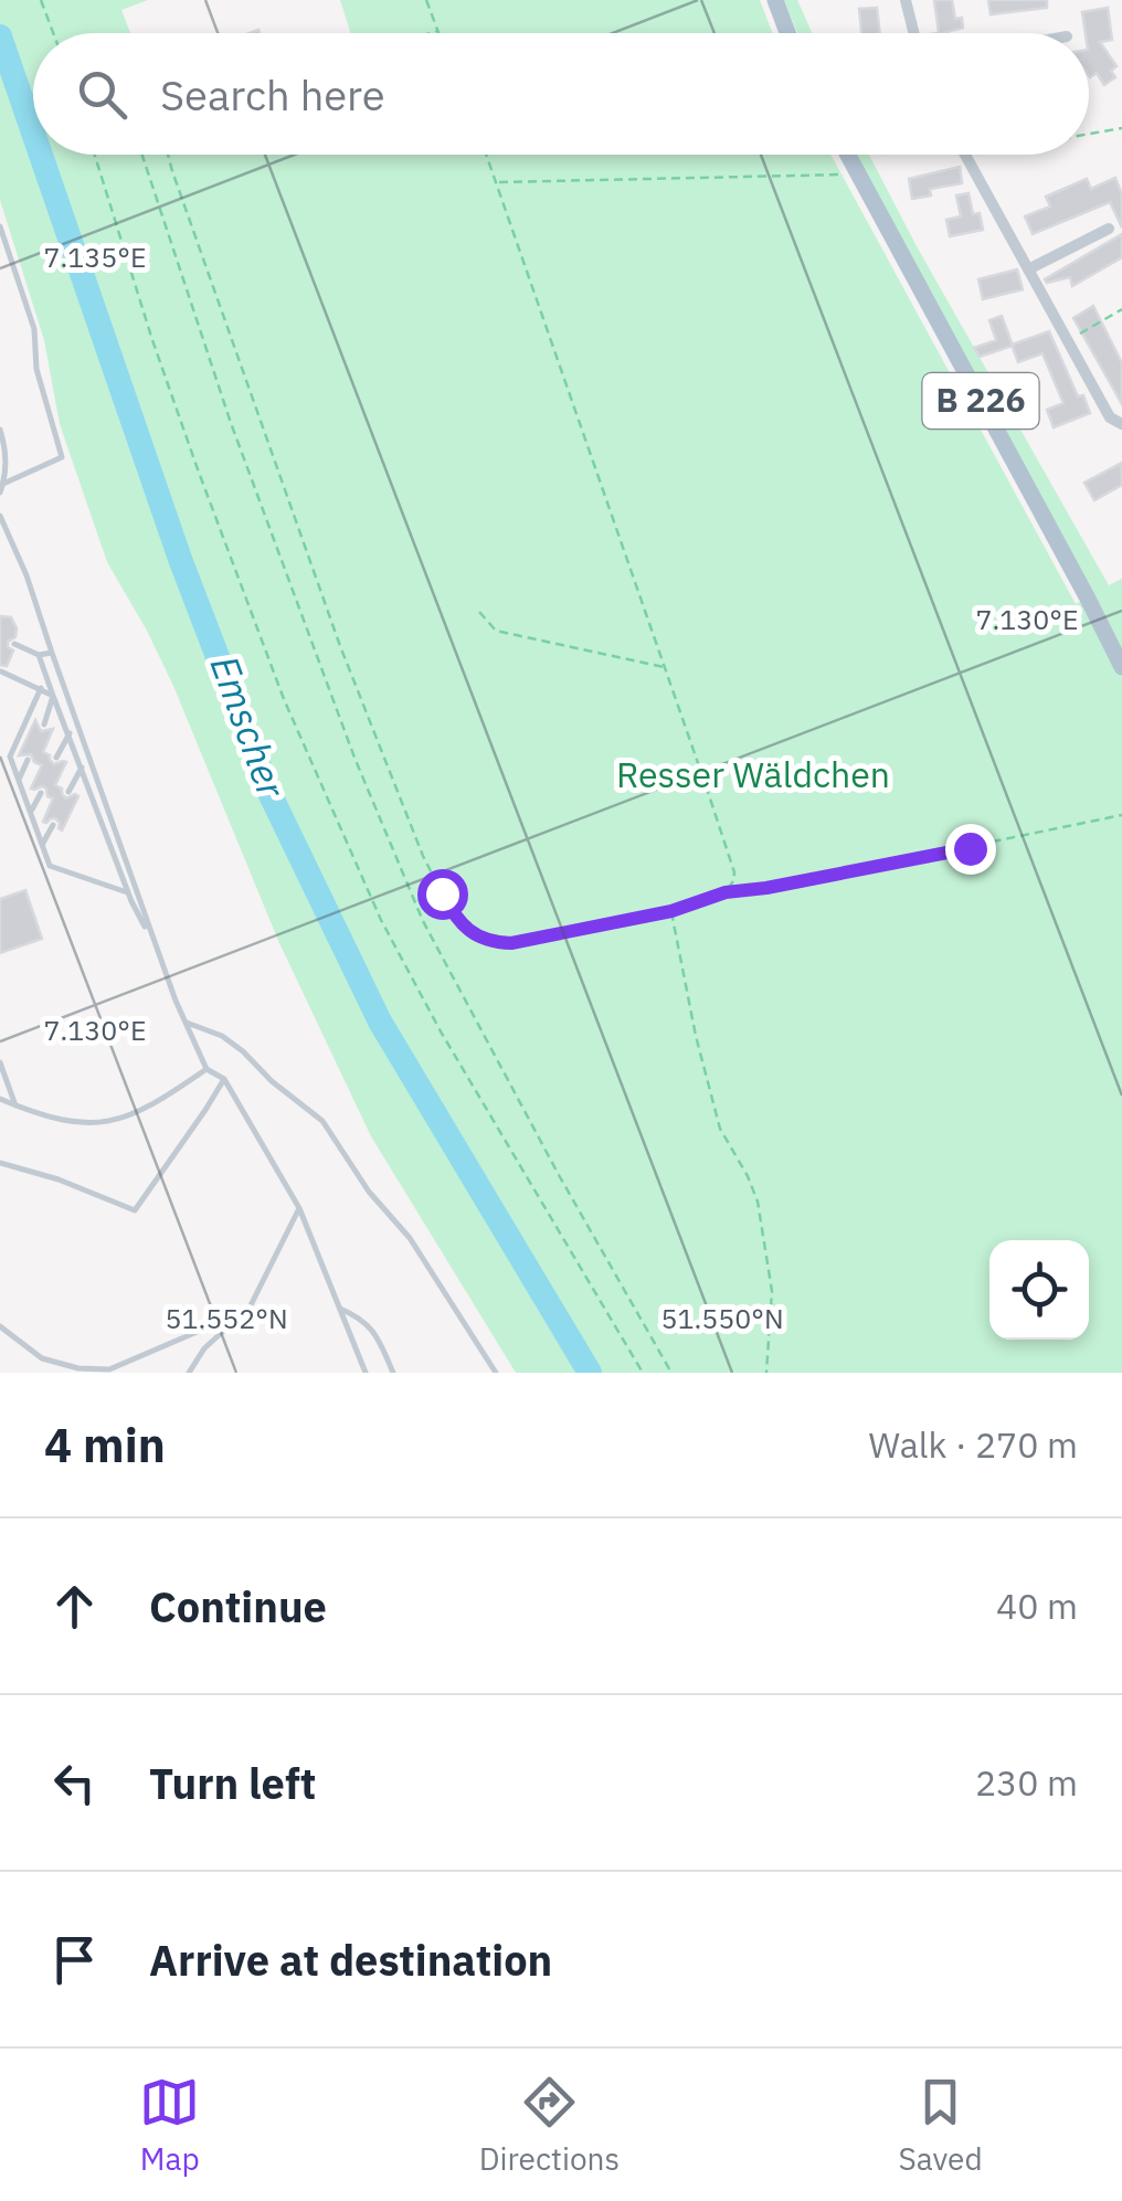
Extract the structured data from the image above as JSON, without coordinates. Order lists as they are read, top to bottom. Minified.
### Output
{"streets":{"main road":["B 226"]},"water":["Emscher"],"parks":["Resser Wäldchen"],"page":{"search":"Search here","heading":["4 min","Walk · 270 m"],"list":[["Continue","40 m"],["Turn left","230 m"],"Arrive at destination"],"nav":["Map","Directions","Saved"]},"coordinates":["7.135°E","7.130°E","51.552°N","51.550°N"]}
